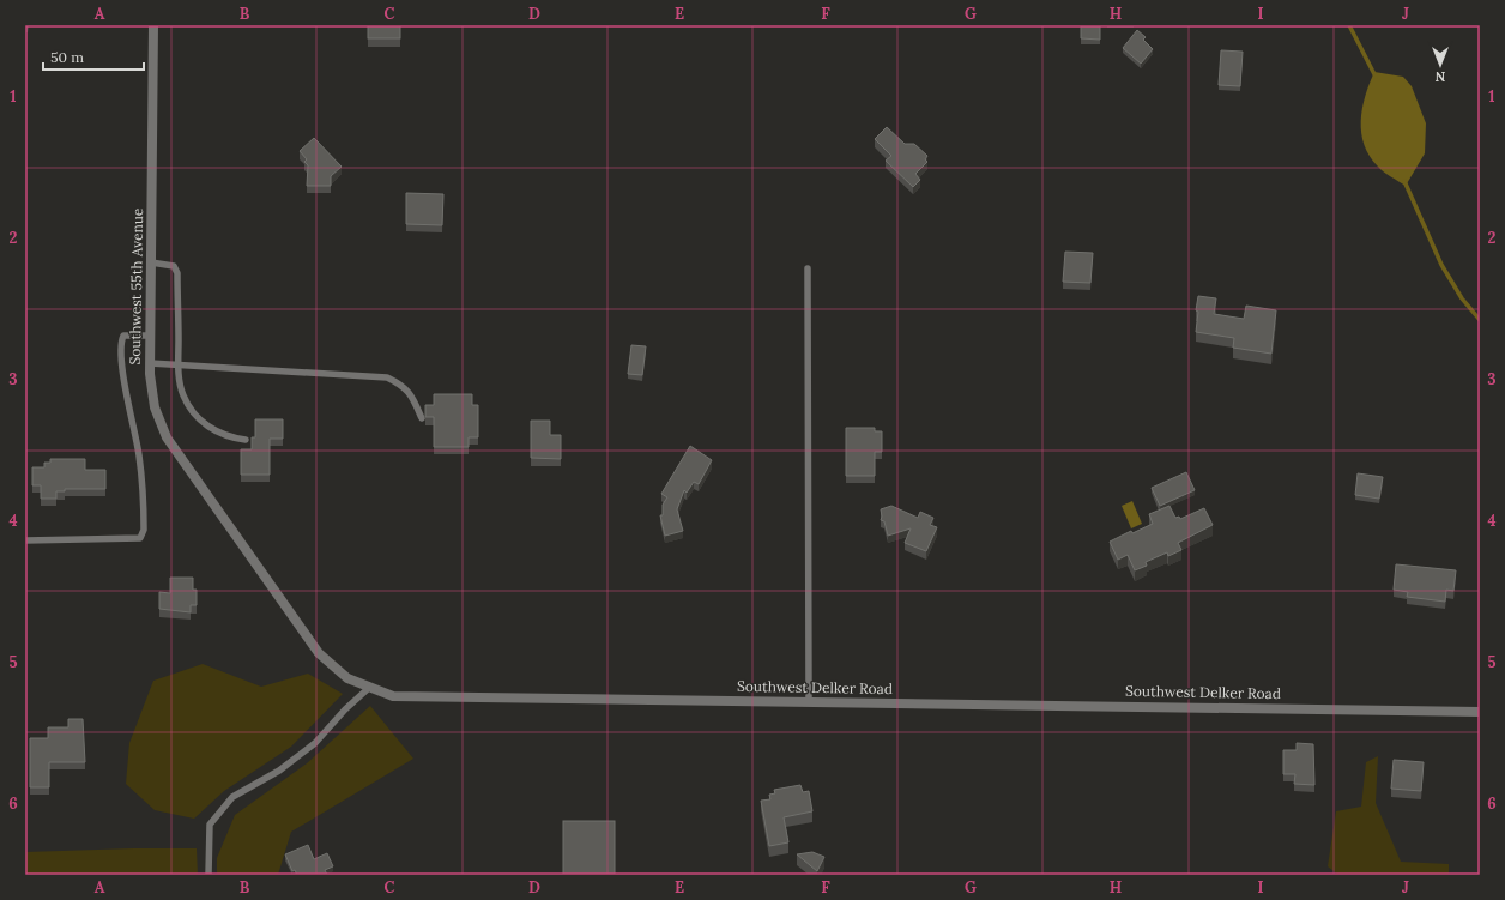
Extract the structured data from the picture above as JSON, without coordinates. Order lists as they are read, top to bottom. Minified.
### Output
{"streets":{"street":["Southwest 55th Avenue","Southwest Delker Road"]},"crossings":[["Southwest 55th Avenue","Southwest Delker Road"]],"scale_bar":"50 m","north":"bottom","grid":{"columns":["A","B","C","D","E","F","G","H","I","J"],"rows":["1","2","3","4","5","6"]}}
